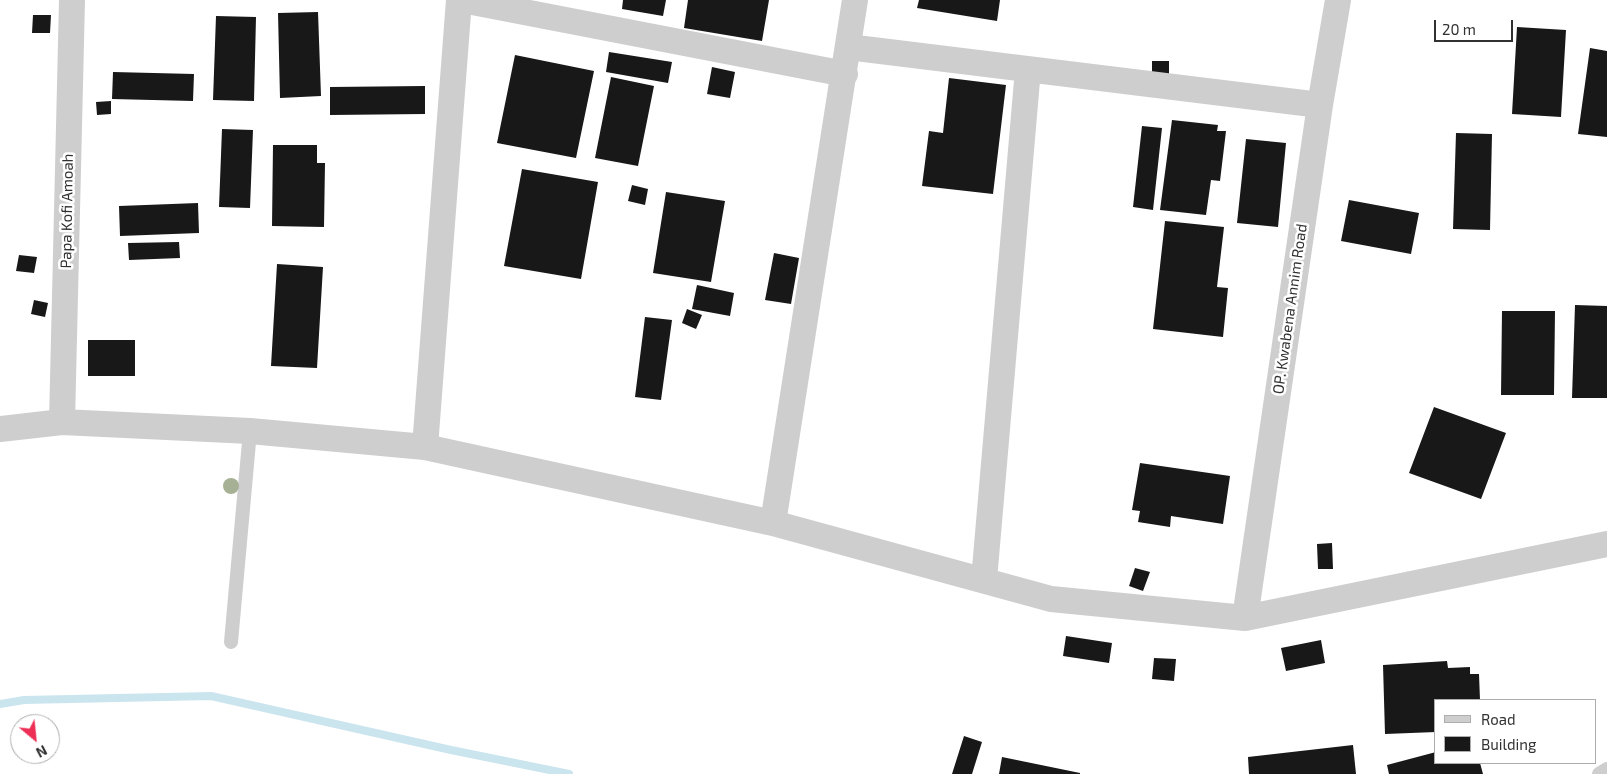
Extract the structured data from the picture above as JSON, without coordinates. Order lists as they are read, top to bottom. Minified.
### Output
{"streets":{"street":["Papa Kofi Amoah","OP. Kwabena Annim Road"]},"legend":["Road","Building"],"scale_bar":"20 m","north":"bottom right"}
